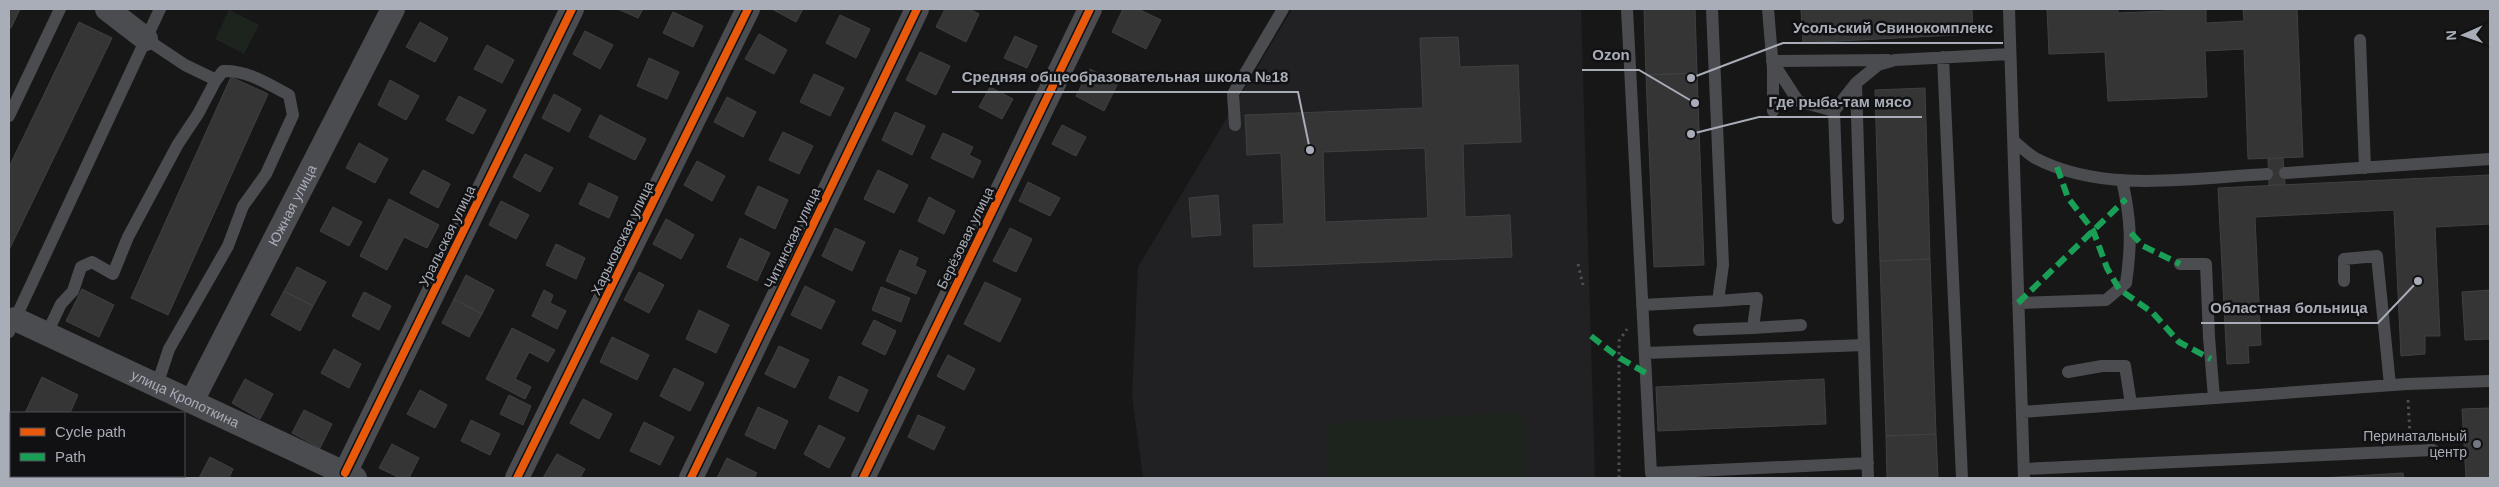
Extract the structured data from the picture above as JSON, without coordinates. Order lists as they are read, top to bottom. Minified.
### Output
{"streets":{"street":["Южная улица","Уральская улица","Харьковская улица","Читинская улица","Берёзовая улица","улица Кропоткина"]},"crossings":[["Южная улица","улица Кропоткина"],["Уральская улица","улица Кропоткина"]],"places":["Усольский Свинокомплекс","Ozon","Где рыба-там мясо","Средняя общеобразовательная школа №18","Областная больница","Перинатальный центр"],"legend":["Cycle path","Path"],"north":"left"}
